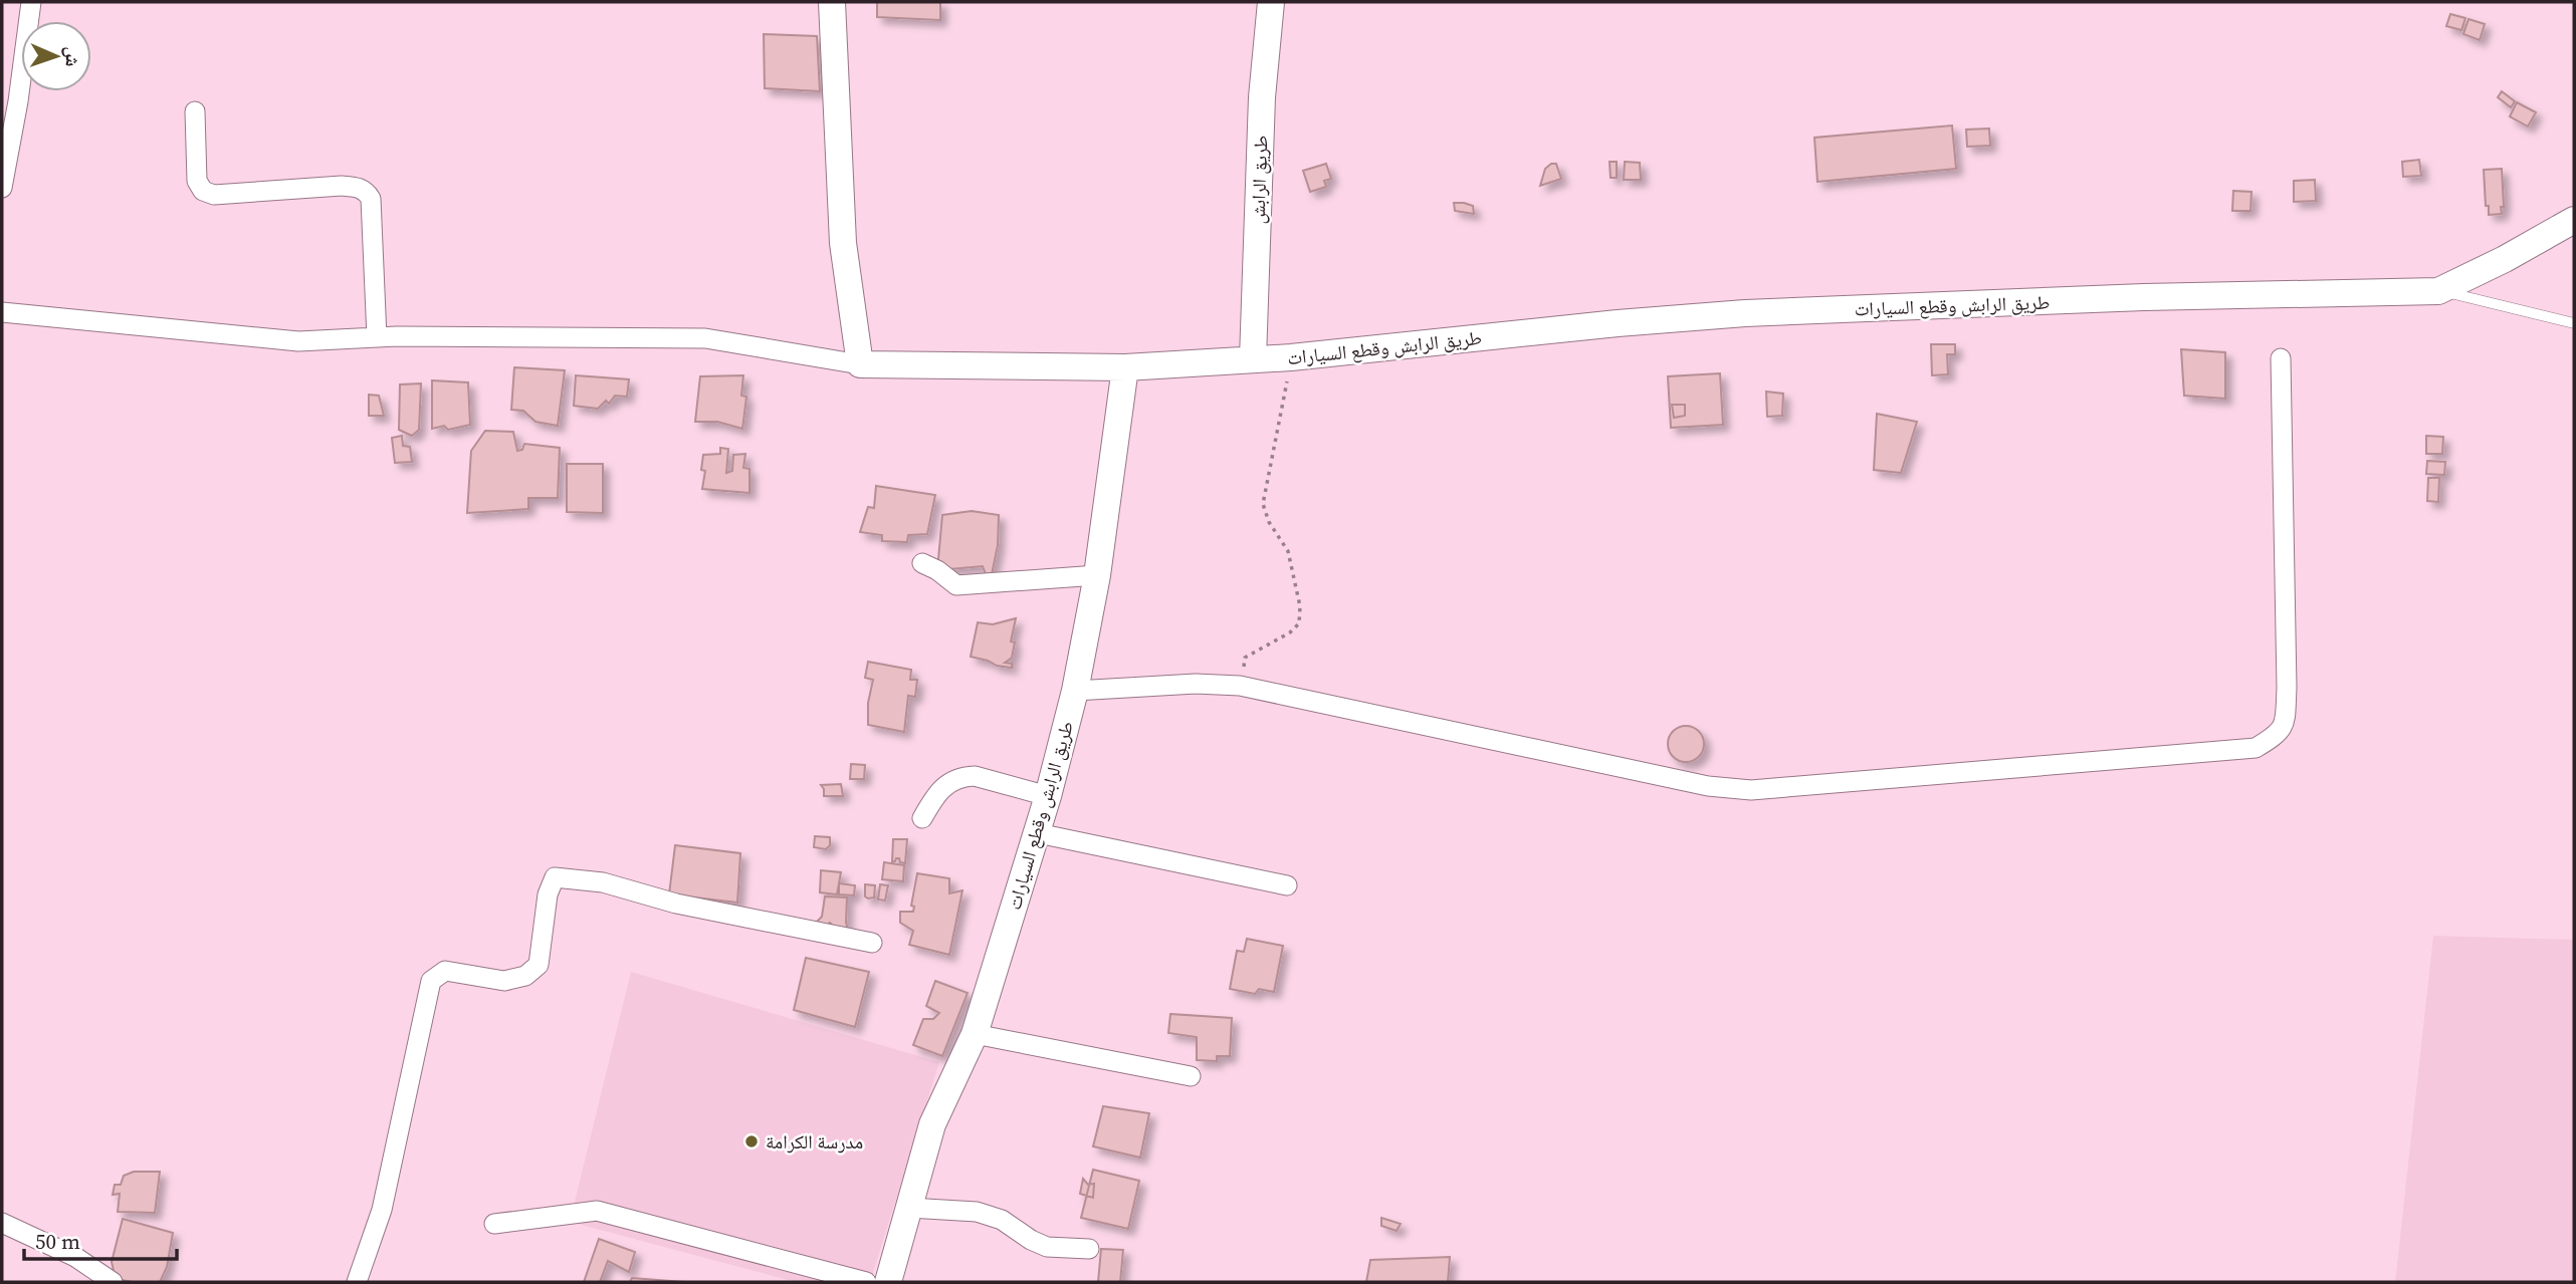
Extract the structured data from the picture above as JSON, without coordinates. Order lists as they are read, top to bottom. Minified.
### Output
{"streets":{"main road":["طريق الرابش","طريق الرابش وقطع السيارات"]},"crossings":[["طريق الرابش","طريق الرابش وقطع السيارات"]],"places":["مدرسة الكرامة"],"scale_bar":"50 m","north":"right"}
